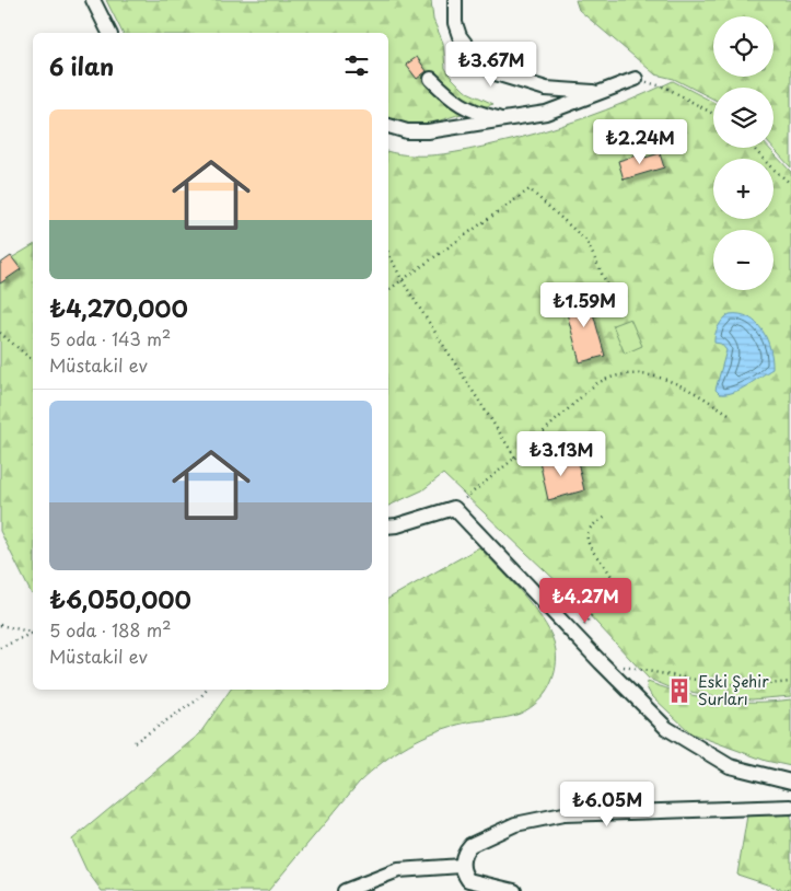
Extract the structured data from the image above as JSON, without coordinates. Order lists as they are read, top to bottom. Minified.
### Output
{"places":{"building":["Eski Şehir Surları"]},"page":{"map_buttons":["+","−"],"heading":"6 ilan","price":["₺3.67M","₺2.24M","₺1.59M","₺3.13M","₺4.27M","₺6.05M"],"list":[{"name":"₺4,270,000","note":"5 oda · 143 m² · Müstakil ev"},{"name":"₺6,050,000","note":"5 oda · 188 m² · Müstakil ev"}]}}
